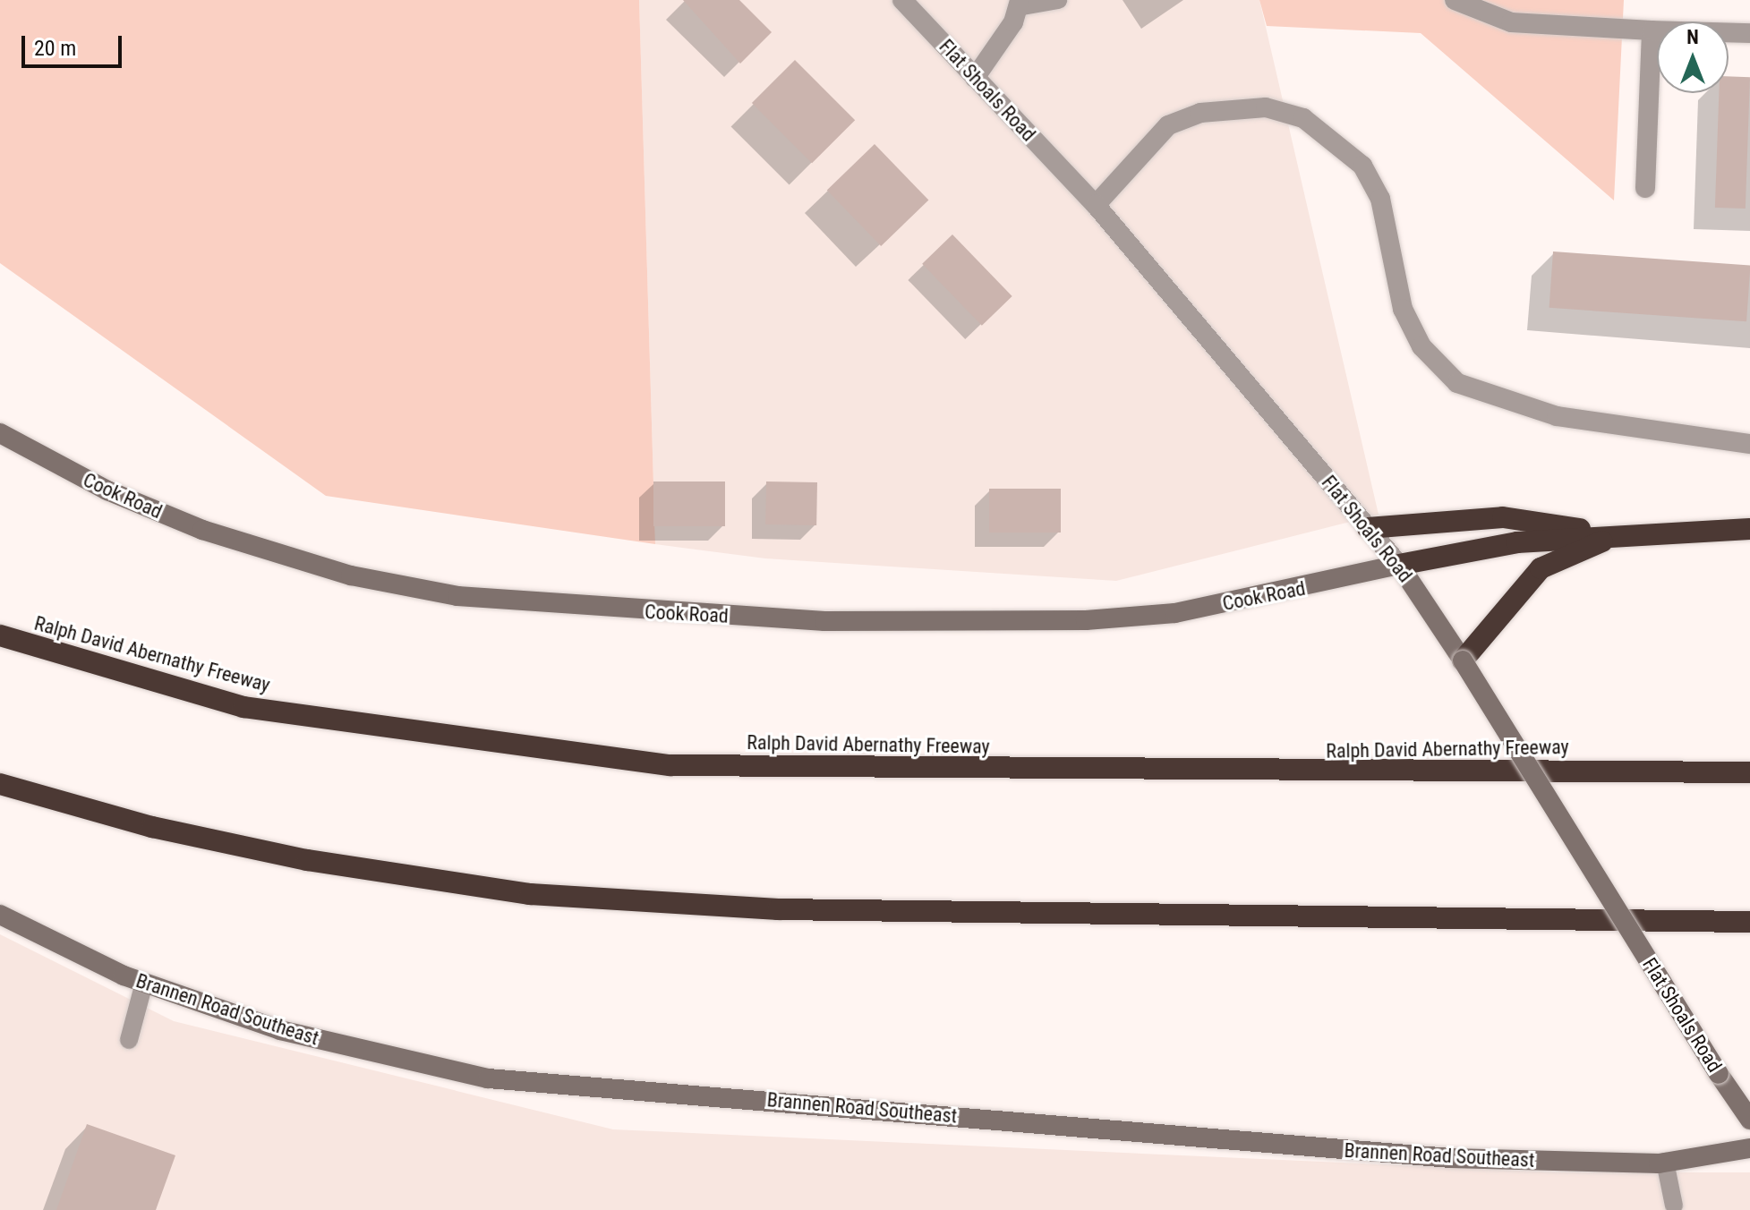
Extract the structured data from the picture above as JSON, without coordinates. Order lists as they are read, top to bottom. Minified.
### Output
{"streets":{"highway":["Ralph David Abernathy Freeway"],"main road":["Flat Shoals Road","Cook Road","Brannen Road Southeast"]},"crossings":[["Flat Shoals Road","Cook Road"]],"scale_bar":"20 m","north":"top"}
